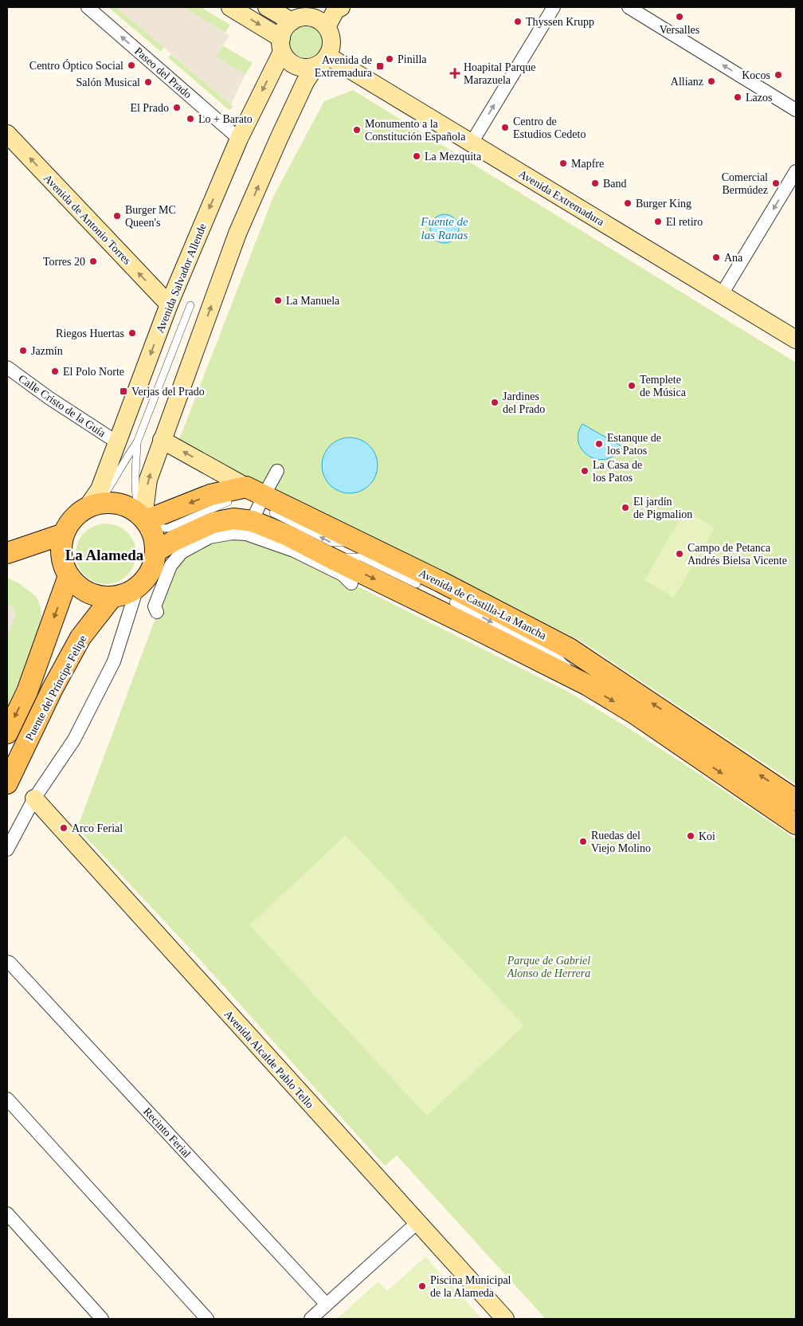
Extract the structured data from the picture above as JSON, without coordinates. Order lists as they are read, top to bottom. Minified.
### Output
{"streets":{"main road":["Avenida Extremadura","Avenida de Antonio Torres","Avenida Salvador Allende","Avenida de Castilla-La Mancha","Puente del Príncipe Felipe","Avenida Alcalde Pablo Tello"],"street":["Paseo del Prado","Calle Cristo de la Guía","Recinto Ferial"]},"crossings":[["Paseo del Prado","Avenida Salvador Allende"],["Avenida Extremadura","Avenida Salvador Allende"],["Avenida de Antonio Torres","Avenida Salvador Allende"],["Avenida Salvador Allende","Calle Cristo de la Guía"],["Avenida Salvador Allende","Puente del Príncipe Felipe"]],"one_way":["Paseo del Prado","Avenida de Antonio Torres"],"districts":["La Alameda"],"water":["Fuente de las Ranas"],"parks":["Parque de Gabriel Alonso de Herrera"],"places":{"other":["Versalles","Thyssen Krupp","Pinilla","Centro Óptico Social","Kocos","Allianz","Salón Musical","Lazos","El Prado","Lo + Barato","Centro de Estudios Cedeto","Monumento a la Constitución Española","La Mezquita","Mapfre","Band","Comercial Bermúdez","Burger King","Burger MC Queen's","El retiro","Ana","Torres 20","La Manuela","Riegos Huertas","Jazmín","El Polo Norte","Templete de Música","Jardines del Prado","Estanque de los Patos","La Casa de los Patos","El jardín de Pigmalion","Campo de Petanca Andrés Bielsa Vicente","Arco Ferial","Koi","Ruedas del Viejo Molino","Piscina Municipal de la Alameda"],"transit":["Avenida de Extremadura","Verjas del Prado"],"health":["Hoapital Parque Marazuela"]}}
